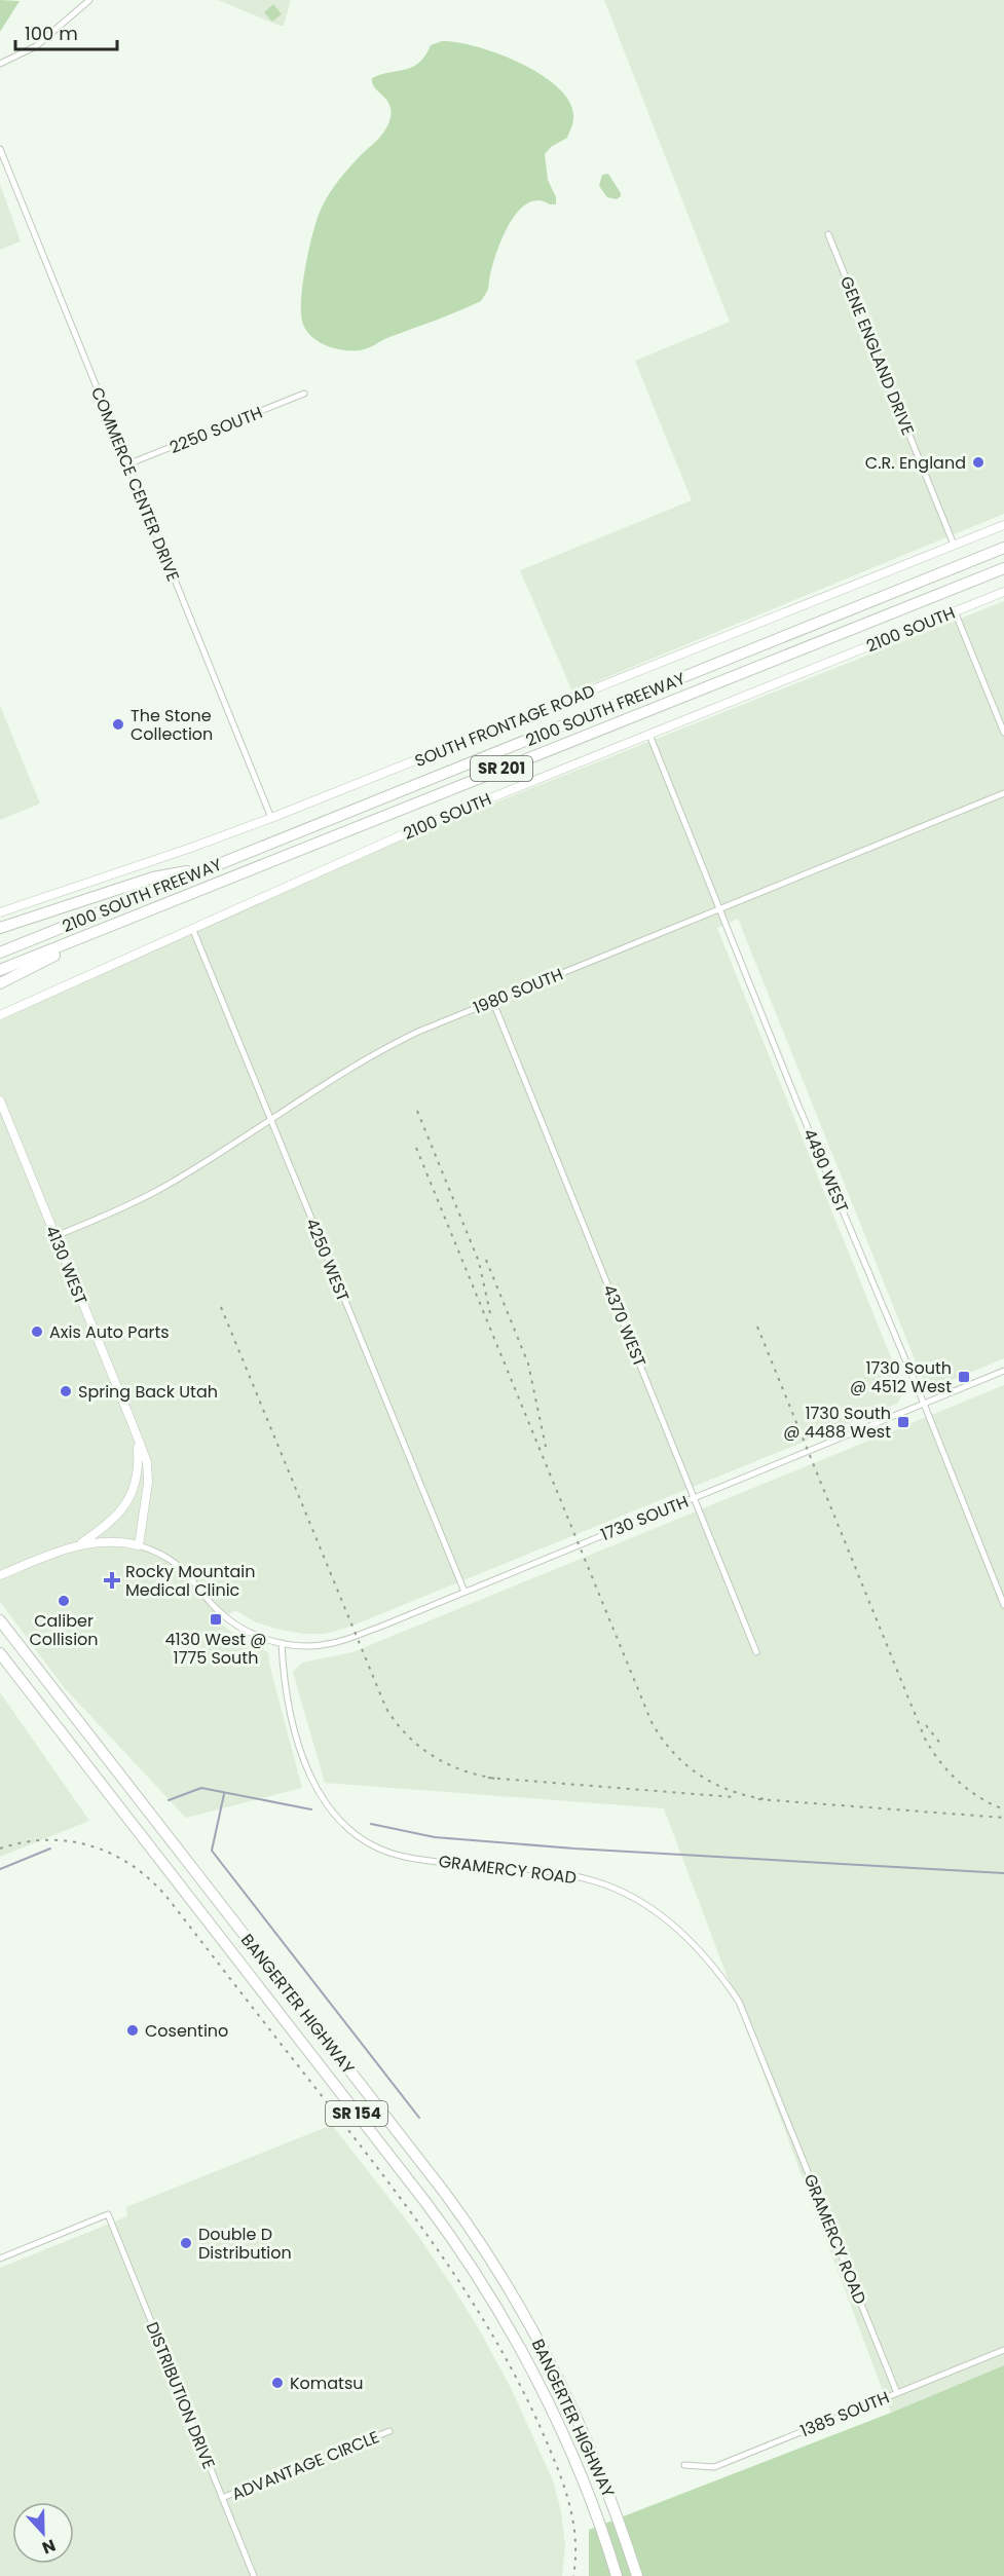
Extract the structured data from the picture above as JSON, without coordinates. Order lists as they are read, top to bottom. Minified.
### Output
{"streets":{"highway":["2100 SOUTH FREEWAY","SR 201","BANGERTER HIGHWAY","SR 154"],"street":["GENE ENGLAND DRIVE","2250 SOUTH","COMMERCE CENTER DRIVE","2100 SOUTH","SOUTH FRONTAGE ROAD","1980 SOUTH","4490 WEST","4250 WEST","4130 WEST","4370 WEST","1730 SOUTH","GRAMERCY ROAD","DISTRIBUTION DRIVE","1385 SOUTH","ADVANTAGE CIRCLE"]},"crossings":[["GENE ENGLAND DRIVE","SOUTH FRONTAGE ROAD"],["2250 SOUTH","COMMERCE CENTER DRIVE"],["COMMERCE CENTER DRIVE","SOUTH FRONTAGE ROAD"],["2100 SOUTH","4490 WEST"],["2100 SOUTH","4250 WEST"],["1980 SOUTH","4490 WEST"],["1980 SOUTH","4250 WEST"],["1980 SOUTH","4130 WEST"],["1980 SOUTH","4370 WEST"],["4490 WEST","1730 SOUTH"],["4250 WEST","1730 SOUTH"],["4370 WEST","1730 SOUTH"],["1730 SOUTH","GRAMERCY ROAD"],["GRAMERCY ROAD","1385 SOUTH"],["DISTRIBUTION DRIVE","ADVANTAGE CIRCLE"]],"places":{"other":["C.R. England","The Stone Collection","Axis Auto Parts","Spring Back Utah","Caliber Collision","Cosentino","Double D Distribution","Komatsu"],"transit":["1730 South @ 4512 West","1730 South @ 4488 West","4130 West @ 1775 South"],"health":["Rocky Mountain Medical Clinic"]},"scale_bar":"100 m","north":"bottom"}
